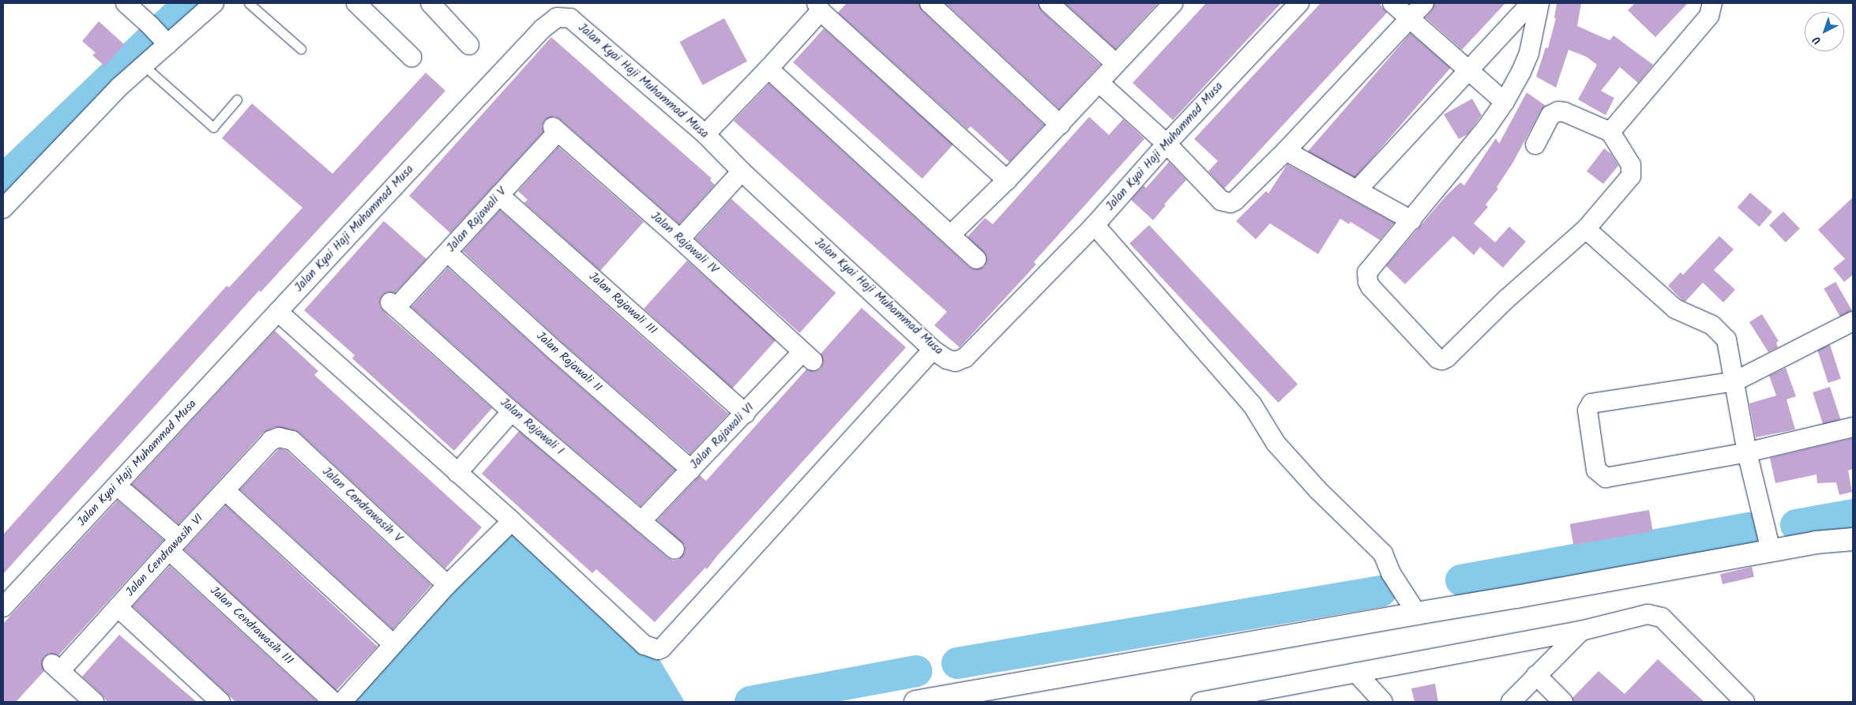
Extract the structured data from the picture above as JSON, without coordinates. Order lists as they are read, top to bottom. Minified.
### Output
{"streets":{"street":["Jalan Kyai Haji Muhammad Musa","Jalan Rajawali V","Jalan Rajawali IV","Jalan Rajawali III","Jalan Rajawali II","Jalan Rajawali I","Jalan Rajawali VI","Jalan Cendrawasih V","Jalan Cendrawasih VI","Jalan Cendrawasih III"]},"crossings":[["Jalan Kyai Haji Muhammad Musa","Jalan Cendrawasih III"],["Jalan Rajawali V","Jalan Rajawali IV"],["Jalan Rajawali V","Jalan Rajawali III"],["Jalan Rajawali V","Jalan Rajawali II"],["Jalan Rajawali V","Jalan Rajawali I"],["Jalan Rajawali IV","Jalan Rajawali VI"],["Jalan Rajawali III","Jalan Rajawali VI"],["Jalan Rajawali II","Jalan Rajawali VI"],["Jalan Rajawali I","Jalan Rajawali VI"],["Jalan Cendrawasih V","Jalan Cendrawasih VI"],["Jalan Cendrawasih VI","Jalan Cendrawasih III"]],"north":"bottom left"}
